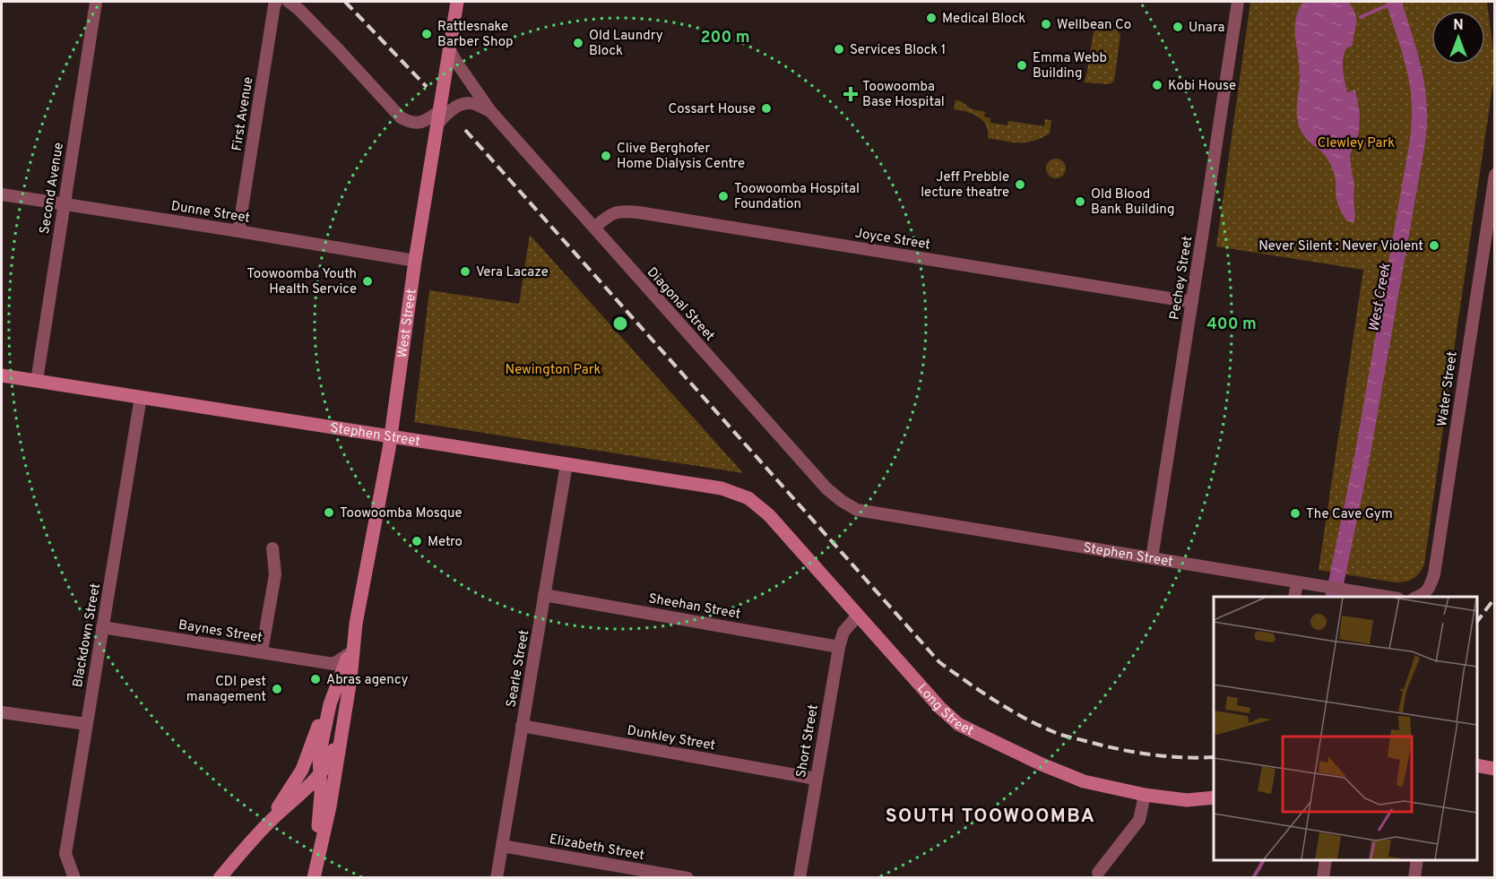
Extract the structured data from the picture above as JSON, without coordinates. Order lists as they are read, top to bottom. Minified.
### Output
{"streets":{"main road":["West Street","Stephen Street","Long Street"],"street":["First Avenue","Second Avenue","Dunne Street","Joyce Street","Pechey Street","Diagonal Street","Water Street","Sheehan Street","Baynes Street","Blackdown Street","Searle Street","Dunkley Street","Short Street","Elizabeth Street"]},"crossings":[["First Avenue","Dunne Street"],["Second Avenue","Dunne Street"],["Second Avenue","Stephen Street"],["Dunne Street","West Street"],["Joyce Street","Pechey Street"],["Joyce Street","Diagonal Street"],["Pechey Street","Stephen Street"],["Diagonal Street","West Street"],["Diagonal Street","Stephen Street"],["West Street","Stephen Street"],["Stephen Street","Blackdown Street"],["Stephen Street","Searle Street"],["Stephen Street","Long Street"],["Sheehan Street","Searle Street"],["Sheehan Street","Short Street"],["Baynes Street","Blackdown Street"],["Searle Street","Dunkley Street"],["Searle Street","Elizabeth Street"],["Long Street","Short Street"],["Dunkley Street","Short Street"]],"districts":["SOUTH TOOWOOMBA"],"water":["West Creek"],"parks":["Clewley Park","Newington Park"],"places":{"other":["Medical Block","Wellbean Co","Unara","Rattlesnake Barber Shop","Old Laundry Block","Services Block 1","Emma Webb Building","Kobi House","Cossart House","Clive Berghofer Home Dialysis Centre","Jeff Prebble lecture theatre","Toowoomba Hospital Foundation","Old Blood Bank Building","Never Silent : Never Violent","Vera Lacaze","Toowoomba Youth Health Service","Toowoomba Mosque","The Cave Gym","Metro","Abras agency","CDI pest management"],"health":["Toowoomba Base Hospital"]},"north":"top","rings":["200 m","400 m"]}
